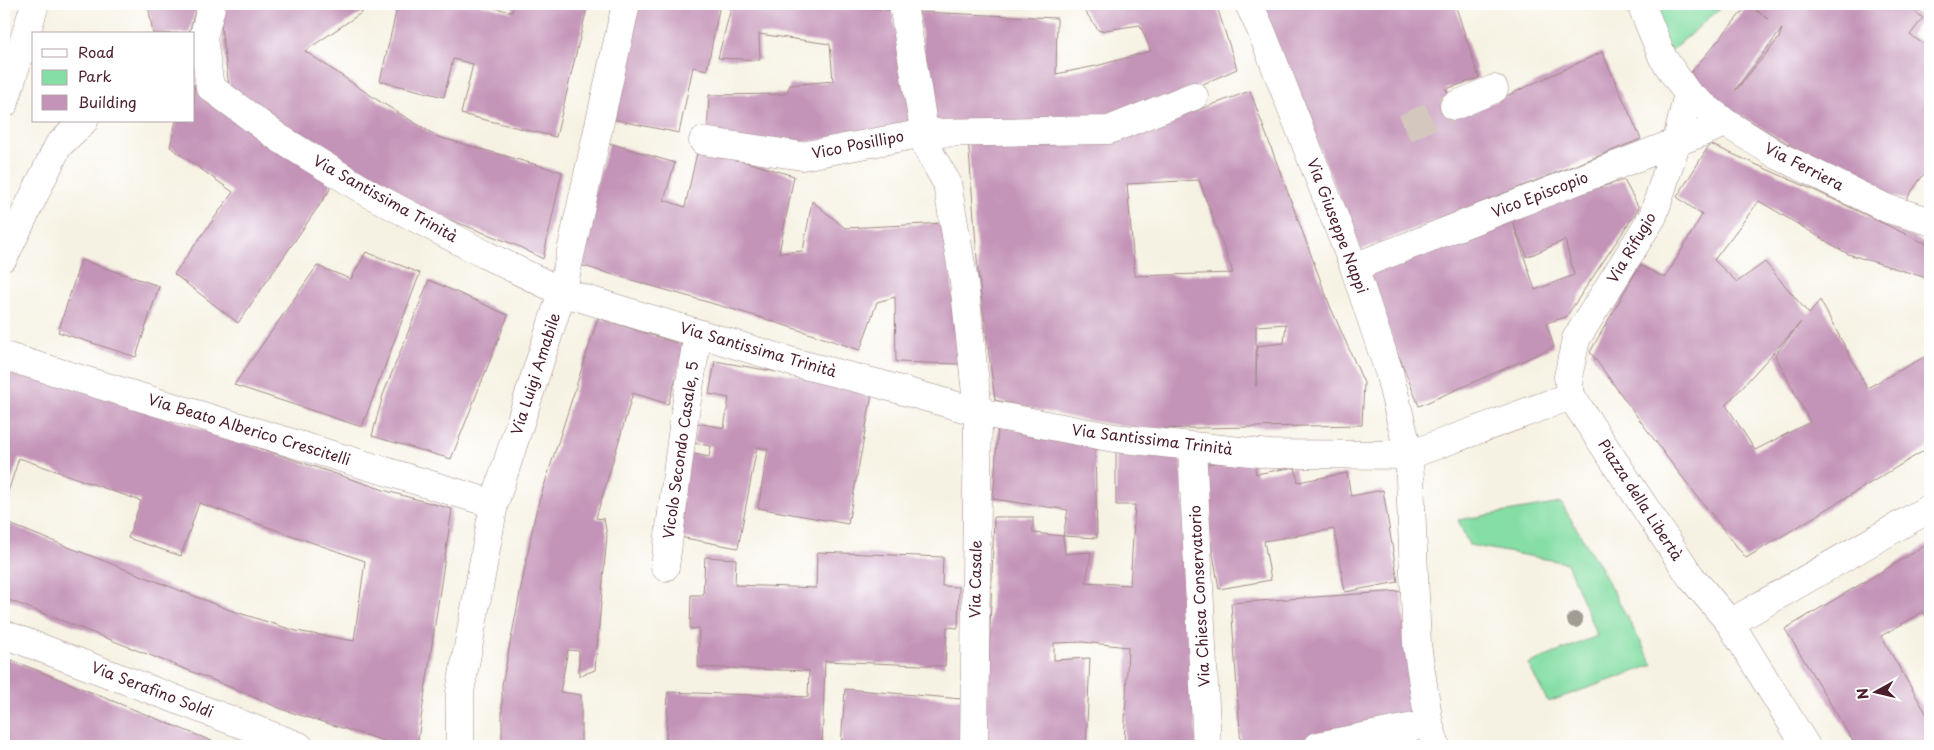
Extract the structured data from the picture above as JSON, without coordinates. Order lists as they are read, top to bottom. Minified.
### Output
{"streets":{"street":["Vico Posillipo","Via Ferriera","Vico Episcopio","Via Santissima Trinità","Via Giuseppe Nappi","Via Rifugio","Via Luigi Amabile","Via Beato Alberico Crescitelli","Vicolo Secondo Casale, 5","Piazza della Libertà","Via Casale","Via Chiesa Conservatorio","Via Serafino Soldi"]},"crossings":[["Vico Posillipo","Via Casale"],["Via Ferriera","Vico Episcopio"],["Via Ferriera","Via Rifugio"],["Vico Episcopio","Via Giuseppe Nappi"],["Vico Episcopio","Via Rifugio"],["Via Santissima Trinità","Via Giuseppe Nappi"],["Via Santissima Trinità","Via Luigi Amabile"],["Via Santissima Trinità","Vicolo Secondo Casale, 5"],["Via Santissima Trinità","Via Casale"],["Via Santissima Trinità","Via Chiesa Conservatorio"],["Via Rifugio","Piazza della Libertà"],["Via Luigi Amabile","Via Beato Alberico Crescitelli"]],"legend":["Road","Park","Building"],"north":"left"}
